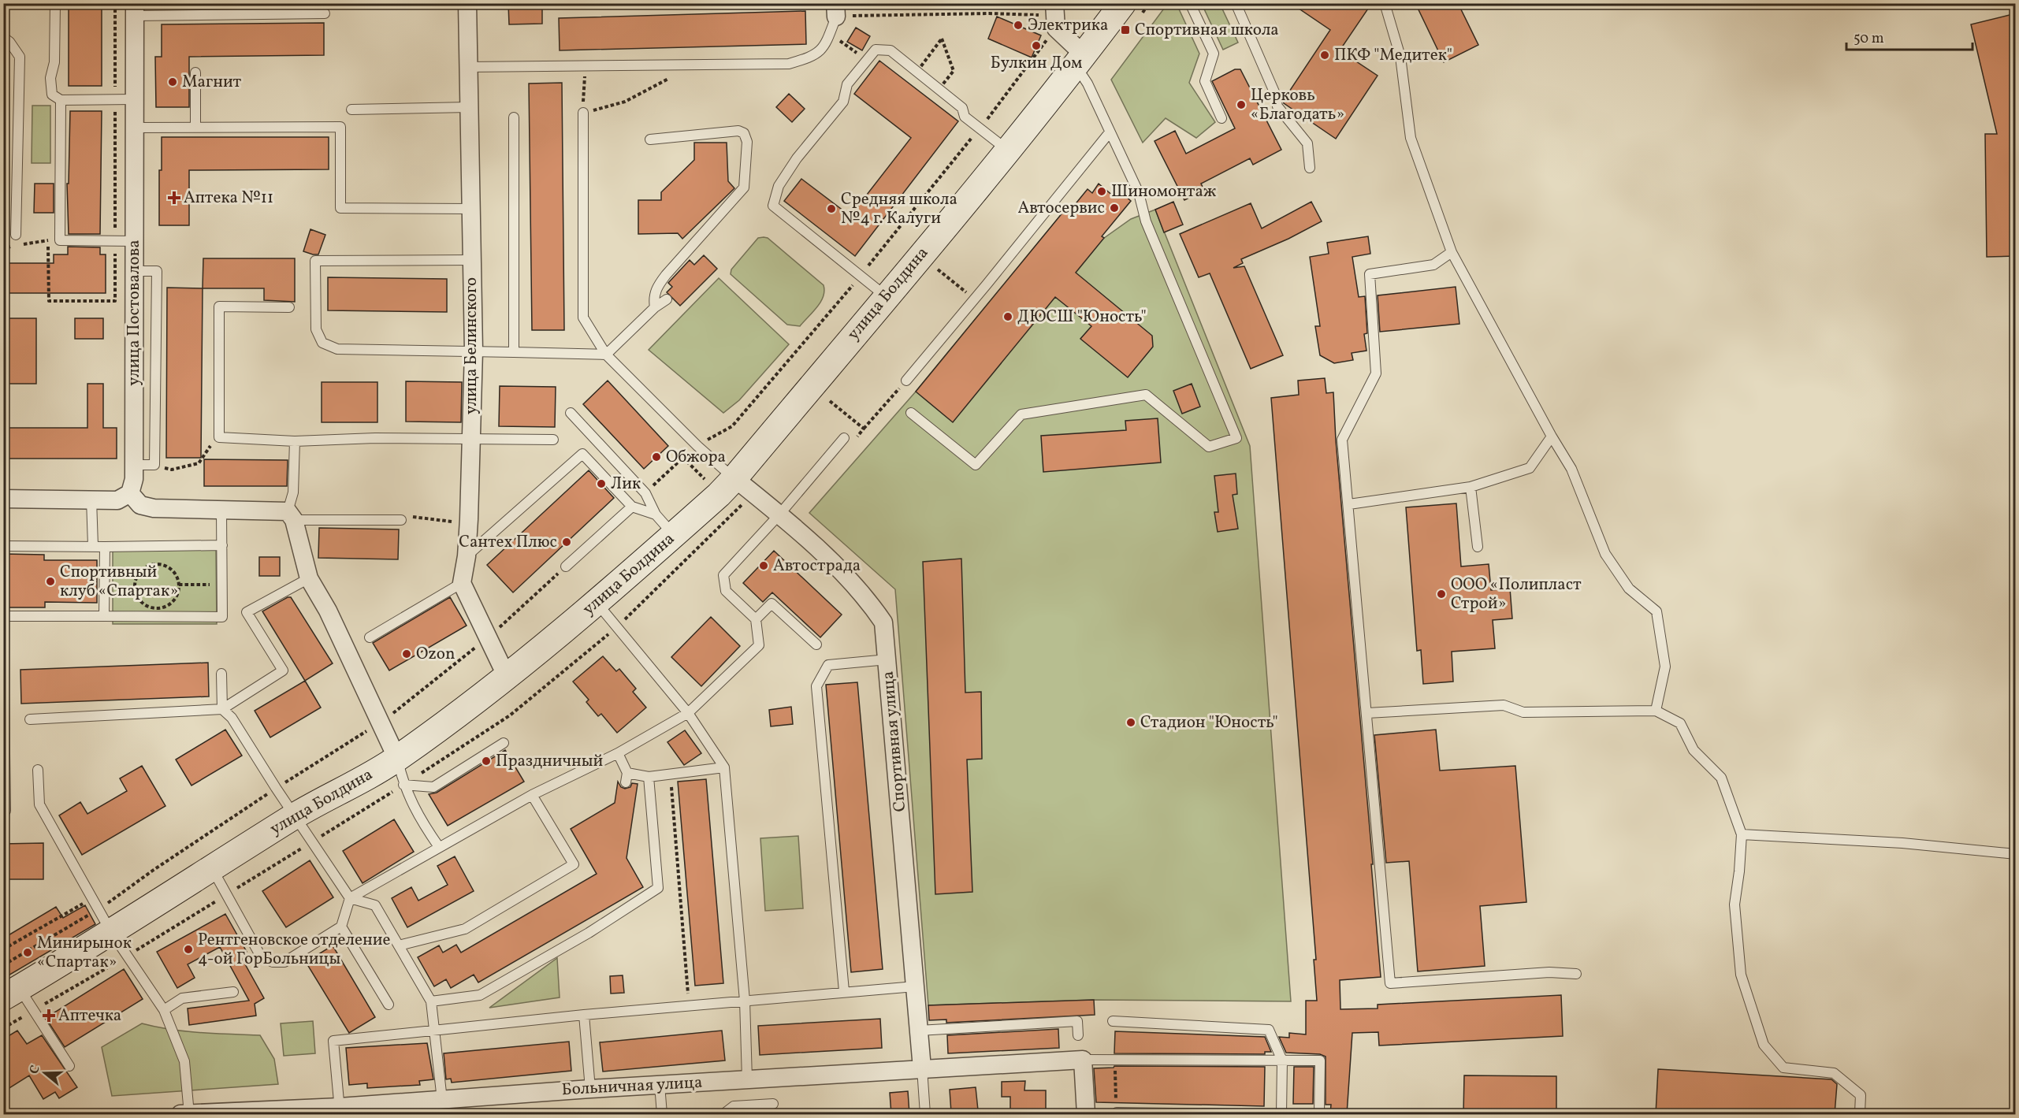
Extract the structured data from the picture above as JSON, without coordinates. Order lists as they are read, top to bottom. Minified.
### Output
{"streets":{"main road":["улица Болдина"],"street":["улица Постовалова","улица Белинского","Спортивная улица","Больничная улица"]},"crossings":[["улица Болдина","Спортивная улица"],["Спортивная улица","Больничная улица"]],"places":{"other":["Электрика","Булкин Дом","ПКФ \"Медитек\"","Магнит","Церковь «Благодать»","Шиномонтаж","Автосервис","Средняя школа №4 г. Калуги","ДЮСШ \"Юность\"","Обжора","Лик","Сантех Плюс","Автострада","Спортивный клуб «Спартак»","ООО «Полипласт Строй»","Ozon","Стадион \"Юность\"","Праздничный","Рентгеновское отделение 4-ой ГорБольницы","Минирынок «Спартак»"],"transit":["Спортивная школа"],"health":["Аптека №11","Аптечка"]},"scale_bar":"50 m","north":"left"}
